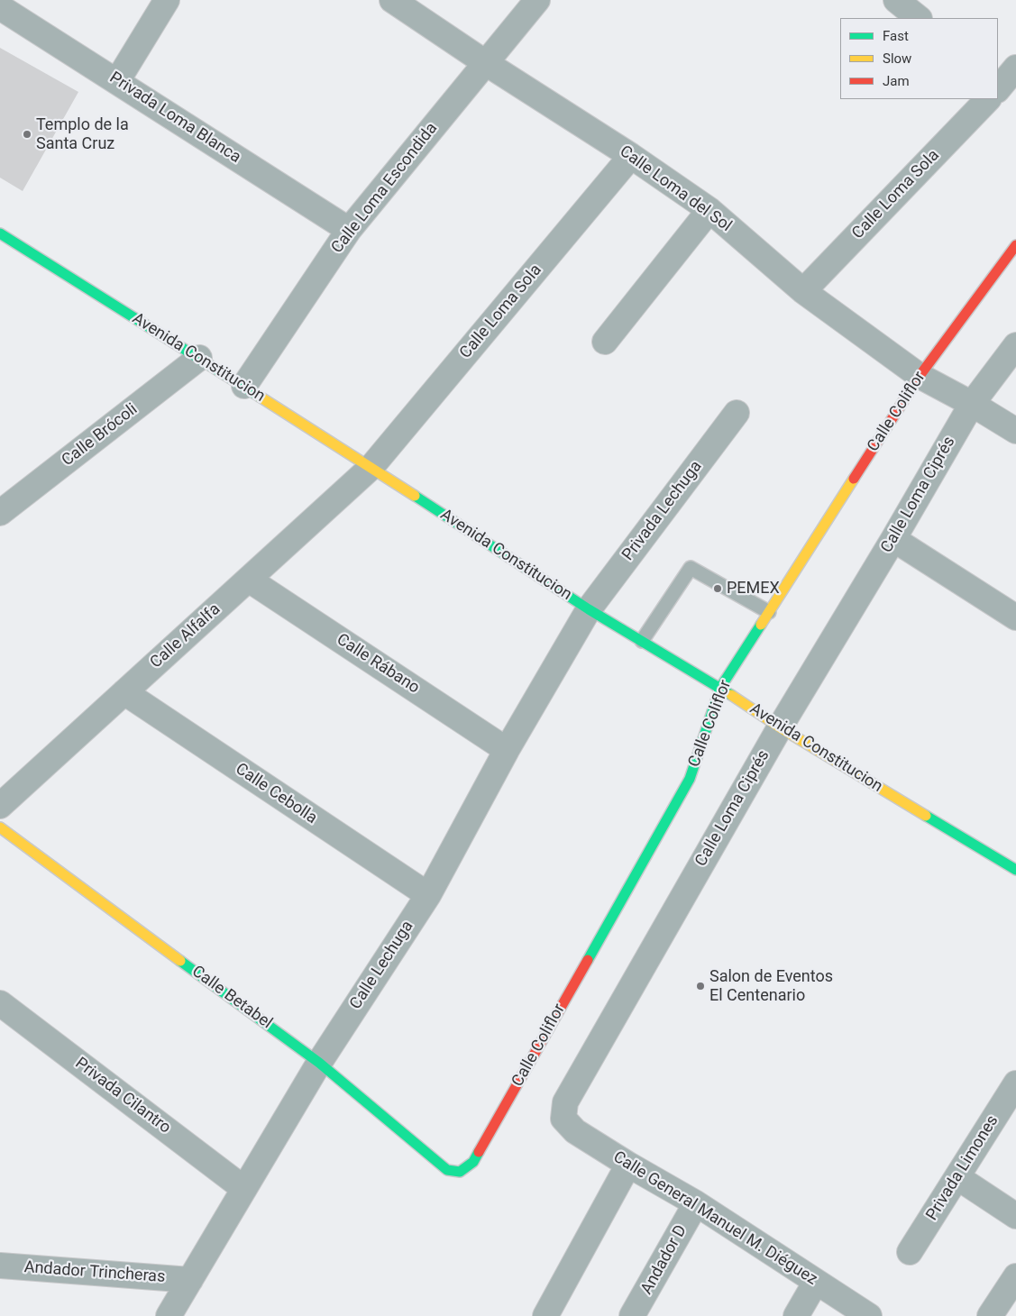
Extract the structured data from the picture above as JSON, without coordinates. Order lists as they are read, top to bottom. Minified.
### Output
{"streets":{"street":["Privada Loma Blanca","Calle Loma Escondida","Calle Loma del Sol","Calle Loma Sola","Avenida Constitucion","Calle Coliflor","Calle Brócoli","Calle Loma Ciprés","Privada Lechuga","Calle Alfalfa","Calle Rábano","Calle Cebolla","Calle Lechuga","Calle Betabel","Privada Cilantro","Privada Limones","Calle General Manuel M. Diéguez","Andador D","Andador Trincheras"]},"crossings":[["Privada Loma Blanca","Calle Loma Escondida"],["Calle Loma Escondida","Calle Loma del Sol"],["Calle Loma Escondida","Avenida Constitucion"],["Calle Loma del Sol","Calle Loma Sola"],["Calle Loma del Sol","Calle Coliflor"],["Calle Loma del Sol","Calle Loma Ciprés"],["Calle Loma Sola","Avenida Constitucion"],["Calle Loma Sola","Calle Alfalfa"],["Avenida Constitucion","Calle Coliflor"],["Avenida Constitucion","Calle Brócoli"],["Avenida Constitucion","Calle Loma Ciprés"],["Avenida Constitucion","Privada Lechuga"],["Avenida Constitucion","Calle Alfalfa"],["Avenida Constitucion","Calle Lechuga"],["Calle Coliflor","Calle Betabel"],["Calle Loma Ciprés","Calle General Manuel M. Diéguez"],["Privada Lechuga","Calle Lechuga"],["Calle Alfalfa","Calle Rábano"],["Calle Alfalfa","Calle Cebolla"],["Calle Rábano","Calle Lechuga"],["Calle Cebolla","Calle Lechuga"],["Calle Lechuga","Calle Betabel"],["Calle Lechuga","Privada Cilantro"],["Calle Lechuga","Andador Trincheras"],["Calle General Manuel M. Diéguez","Andador D"]],"places":["Templo de la Santa Cruz","PEMEX","Salon de Eventos El Centenario"],"legend":["Fast","Slow","Jam"]}
